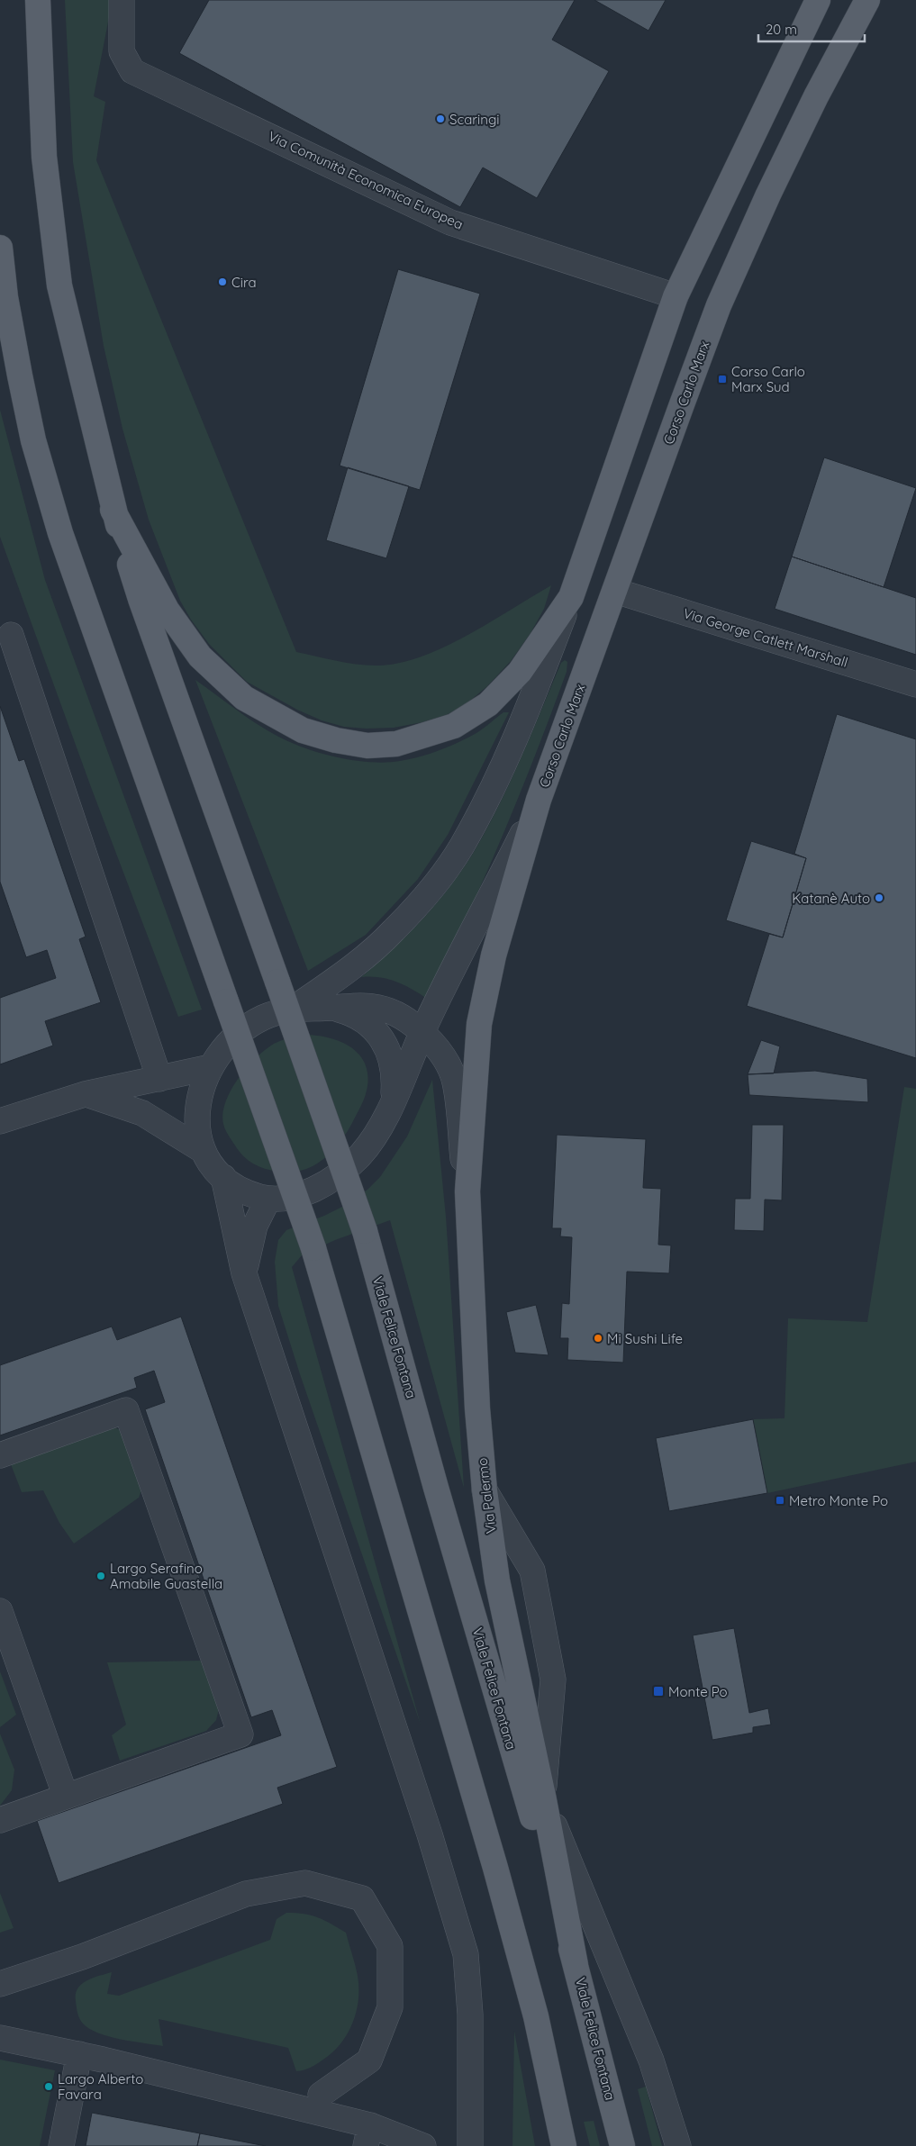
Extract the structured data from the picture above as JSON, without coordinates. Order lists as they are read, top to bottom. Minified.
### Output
{"streets":{"main road":["Corso Carlo Marx","Viale Felice Fontana","Via Palermo"],"street":["Via Comunità Economica Europea","Via George Catlett Marshall"]},"crossings":[["Corso Carlo Marx","Via George Catlett Marshall"],["Corso Carlo Marx","Via Palermo"],["Viale Felice Fontana","Via Palermo"]],"places":{"other":["Scaringi","Cira","Katanè Auto","Mi Sushi Life","Largo Serafino Amabile Guastella","Largo Alberto Favara"],"transit":["Corso Carlo Marx Sud","Metro Monte Po","Monte Po"]},"scale_bar":"20 m"}
